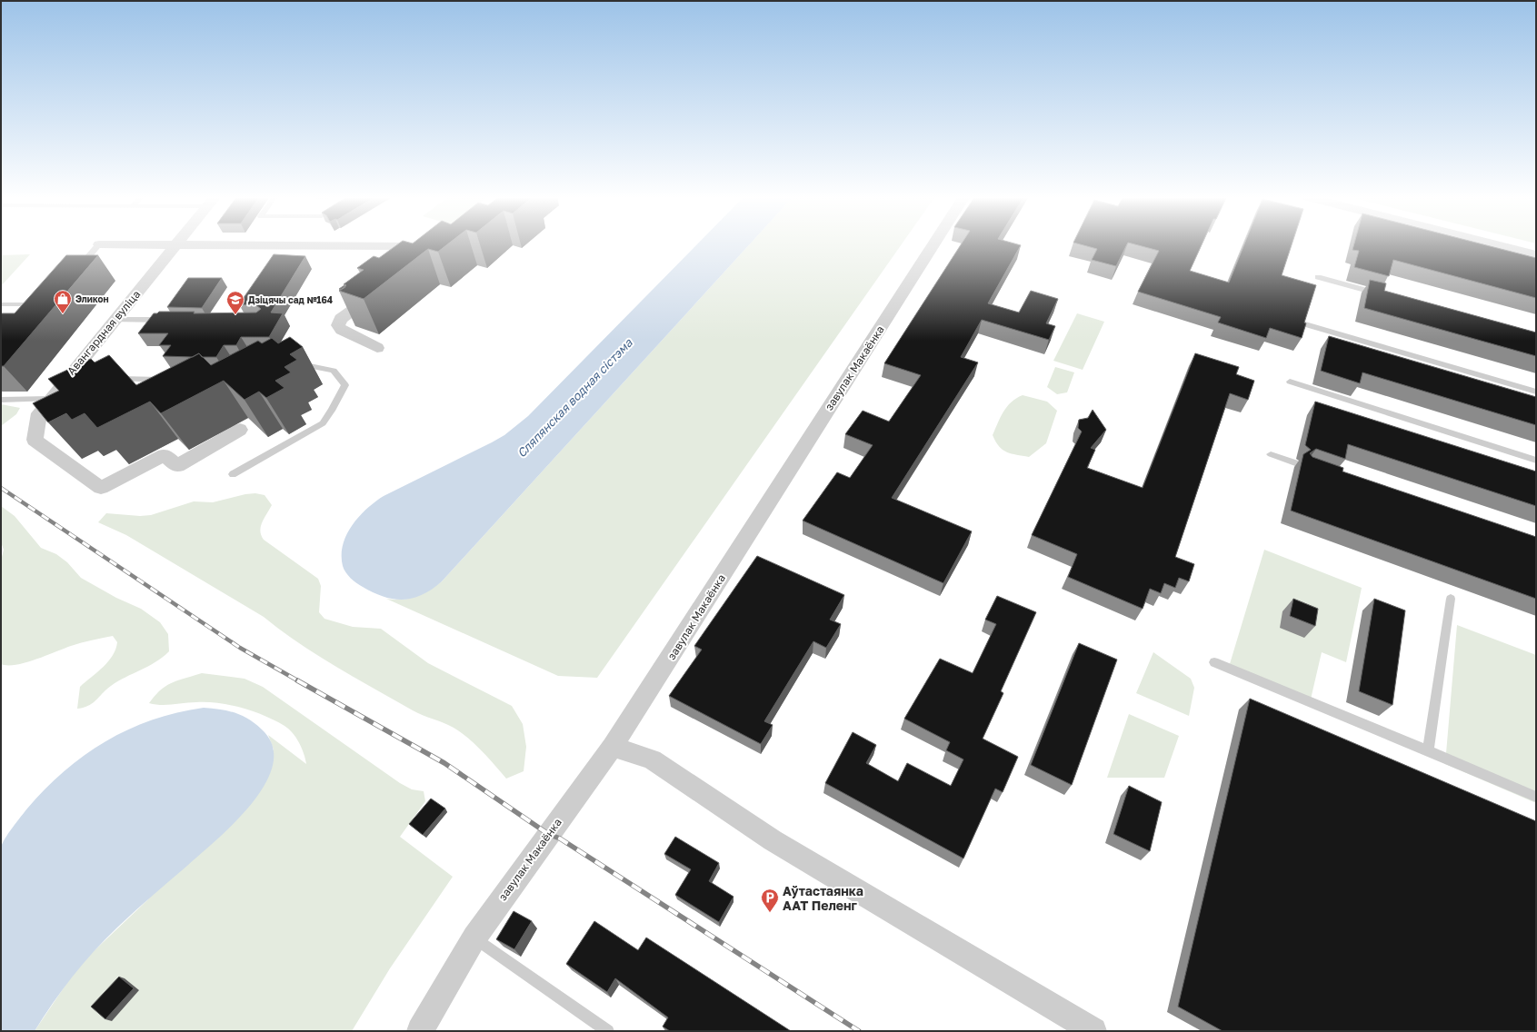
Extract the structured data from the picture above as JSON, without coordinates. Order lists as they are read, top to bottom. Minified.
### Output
{"streets":{"street":["Авангардная вуліца","завулак Макаёнка"]},"water":["Сляпянская водная сістэма"],"places":{"shop":["Эликон"],"school or university":["Дзіцячы сад №164"],"parking":["Аўтастаянка ААТ Пеленг"]}}
